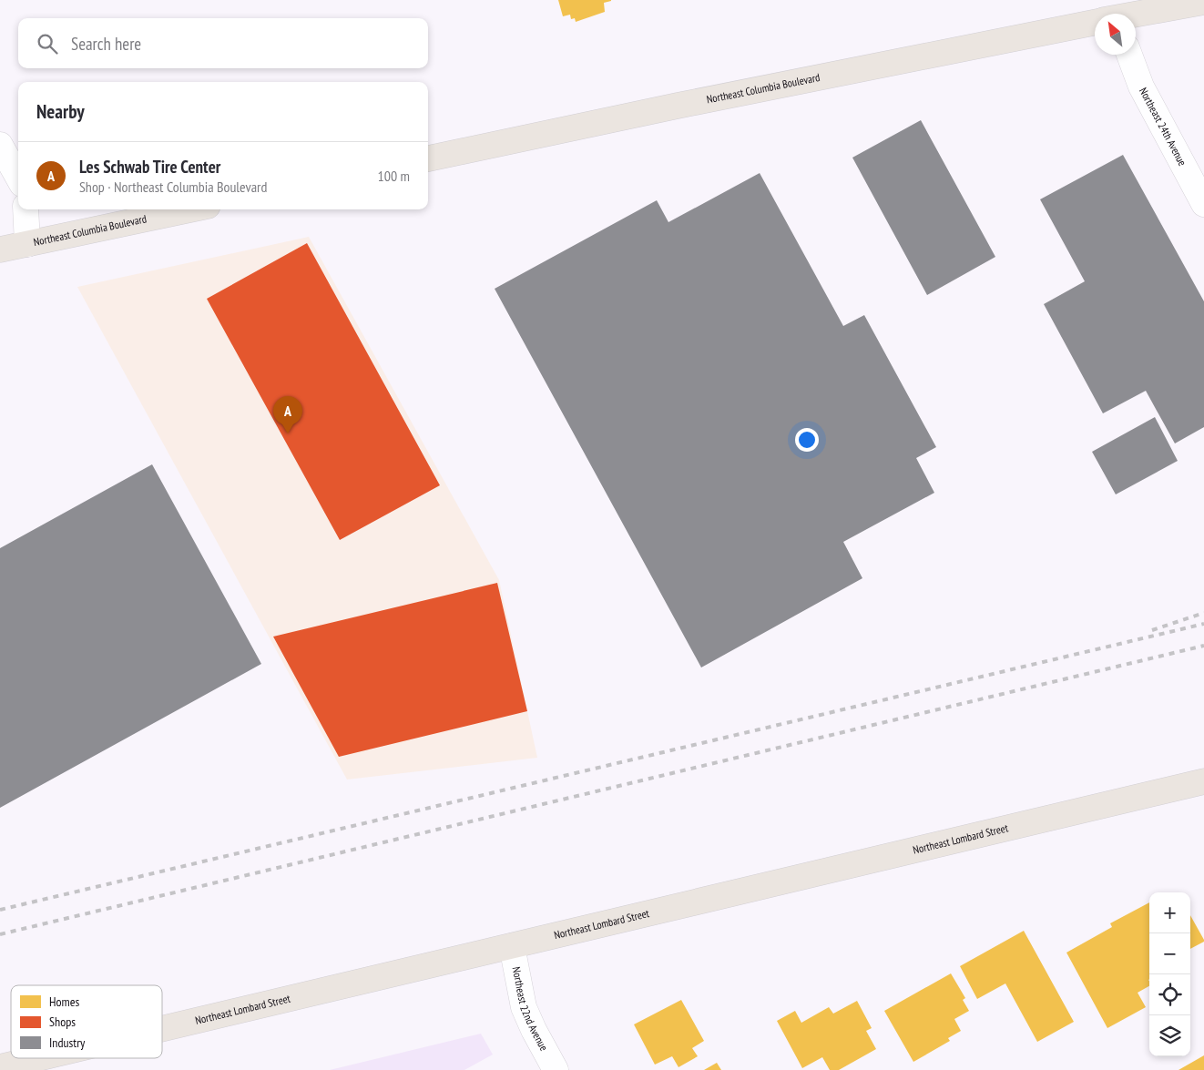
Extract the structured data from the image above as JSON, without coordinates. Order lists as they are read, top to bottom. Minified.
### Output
{"streets":{"main road":["Northeast Columbia Boulevard","Northeast Lombard Street"],"street":["Northeast 24th Avenue","Northeast 22nd Avenue"]},"crossings":[["Northeast Lombard Street","Northeast 22nd Avenue"]],"legend":["Homes","Shops","Industry"],"north":"top left","page":{"search":"Search here","heading":"Nearby","list":[{"mark":"A","name":"Les Schwab Tire Center","note":"Shop · Northeast Columbia Boulevard","value":"100 m"}],"pins":"A","map_buttons":["+","−"]}}
